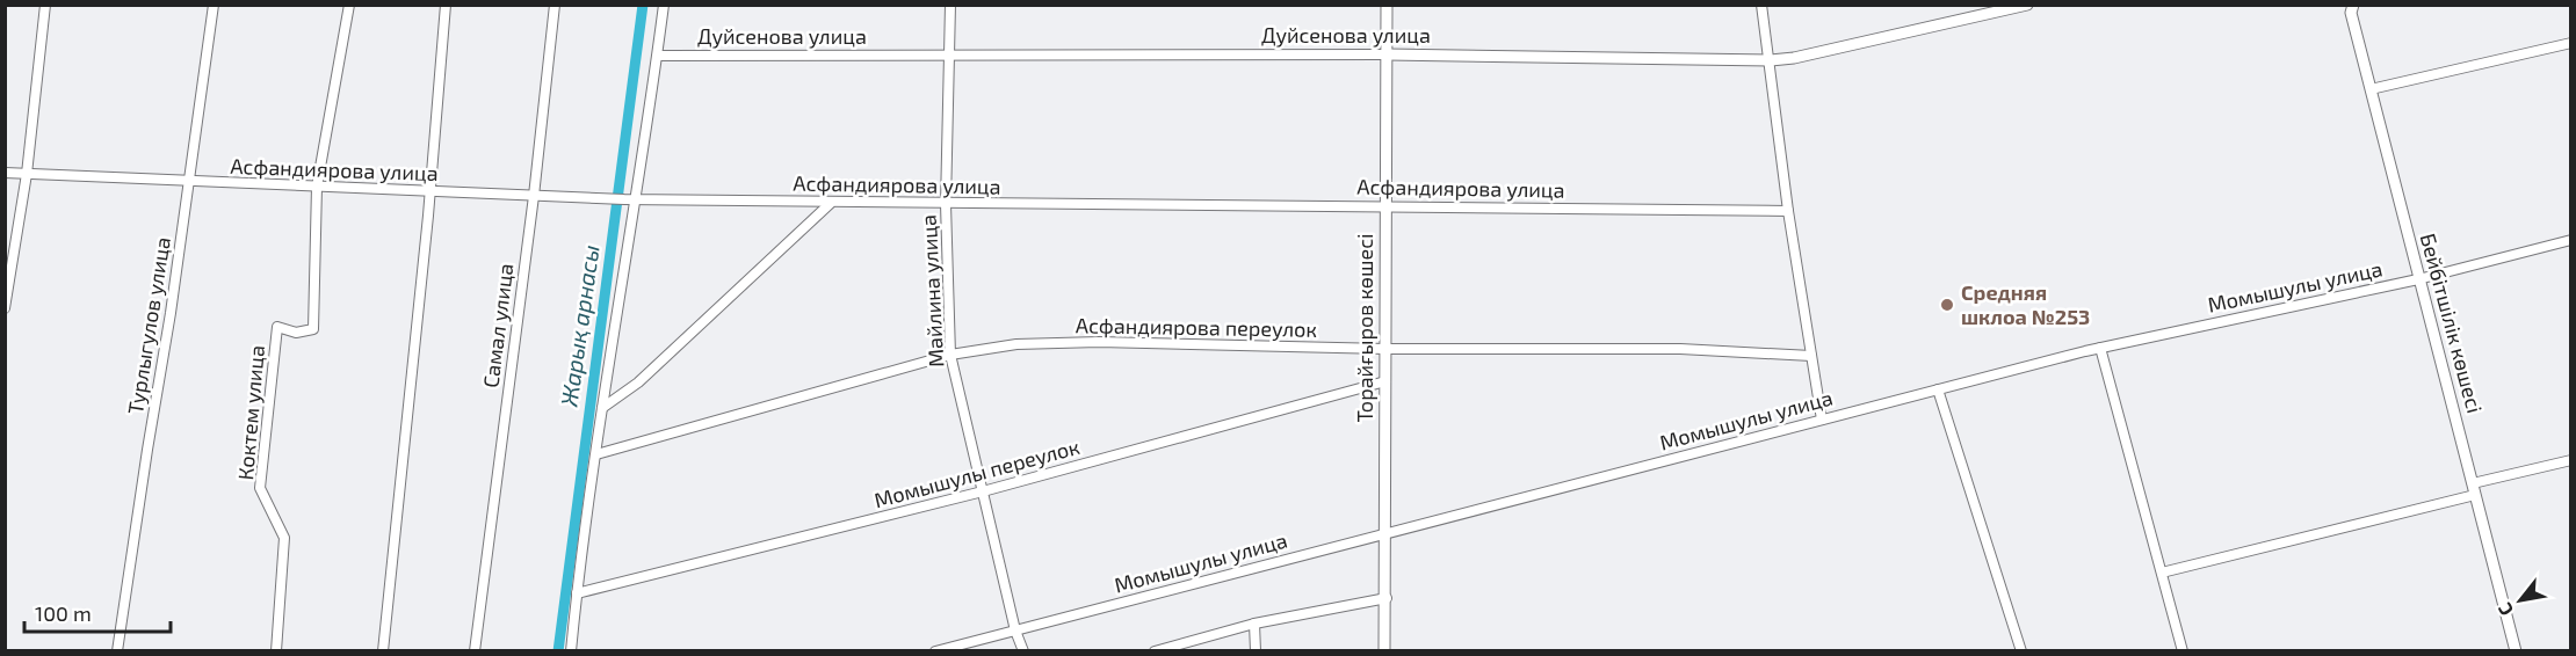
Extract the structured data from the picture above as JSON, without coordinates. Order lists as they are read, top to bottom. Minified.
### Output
{"streets":{"street":["Дуйсенова улица","Асфандиярова улица","Момышулы улица","Майлина улица","Бейбітшілік көшесі","Турлыгулов улица","Самал улица","Асфандиярова переулок","Торайғыров көшесі","Коктем улица","Момышулы переулок"]},"crossings":[["Дуйсенова улица","Майлина улица"],["Дуйсенова улица","Торайғыров көшесі"],["Асфандиярова улица","Майлина улица"],["Асфандиярова улица","Турлыгулов улица"],["Асфандиярова улица","Самал улица"],["Асфандиярова улица","Торайғыров көшесі"],["Асфандиярова улица","Коктем улица"],["Момышулы улица","Майлина улица"],["Момышулы улица","Бейбітшілік көшесі"],["Момышулы улица","Торайғыров көшесі"],["Майлина улица","Асфандиярова переулок"],["Майлина улица","Момышулы переулок"],["Асфандиярова переулок","Торайғыров көшесі"],["Торайғыров көшесі","Момышулы переулок"]],"water":["Жарық арнасы"],"places":["Средняя шклоа №253"],"scale_bar":"100 m","north":"bottom left"}
